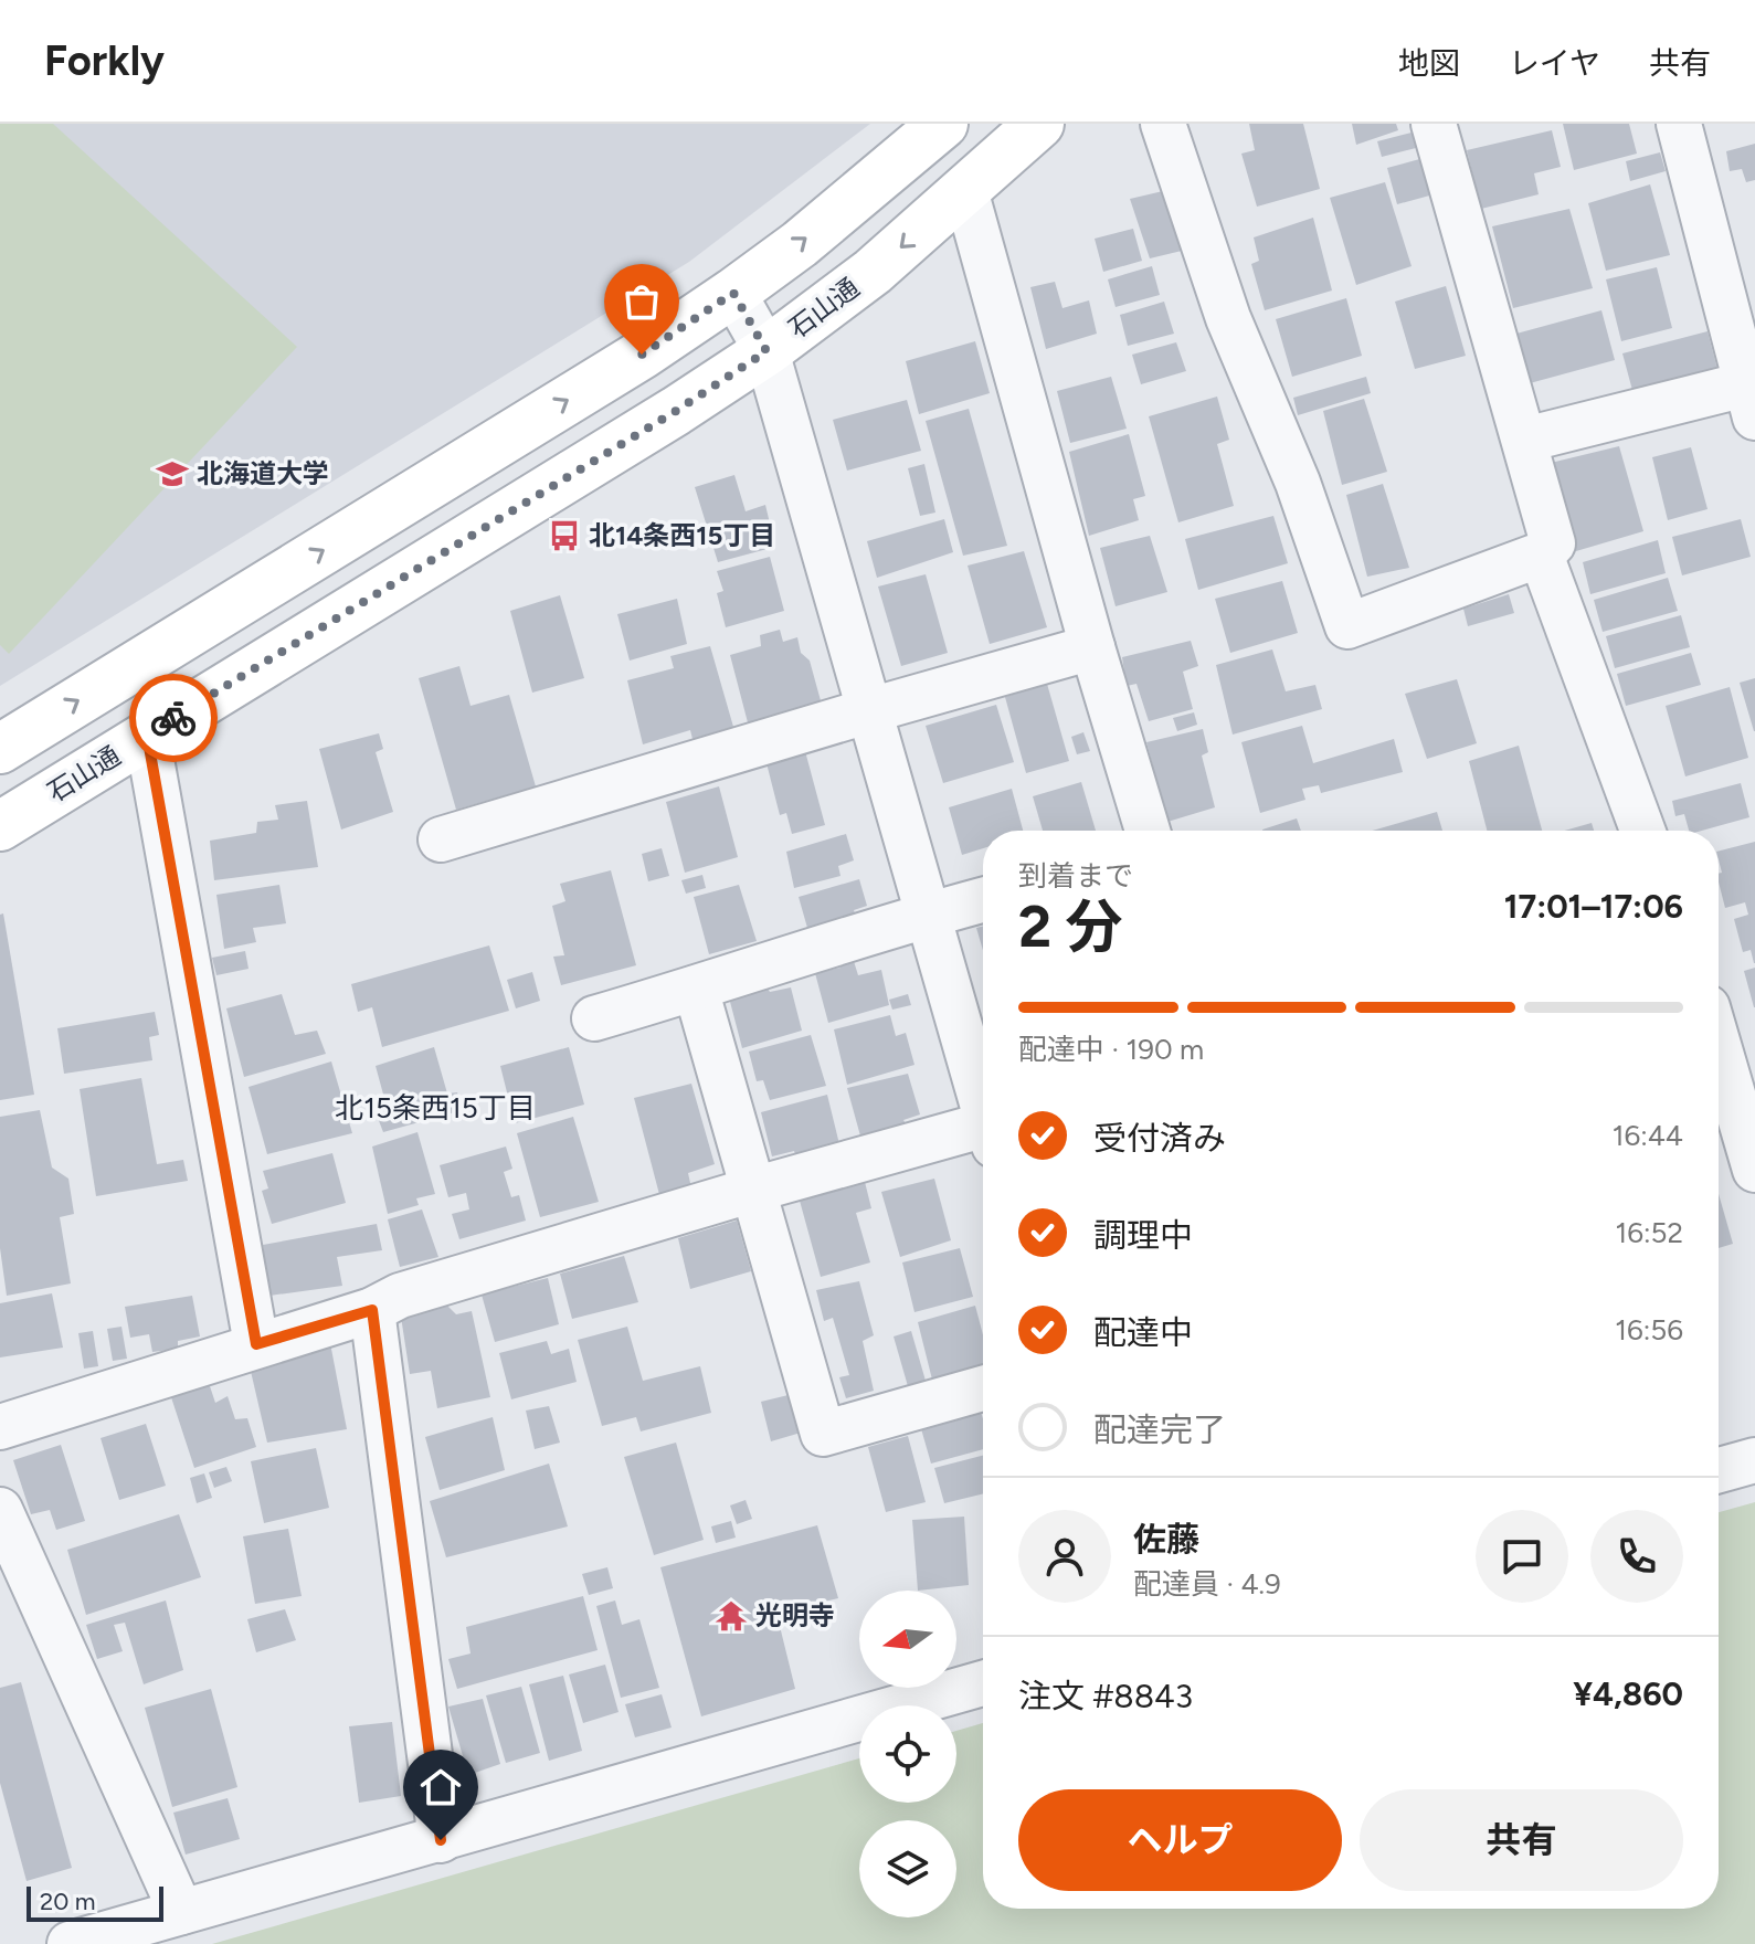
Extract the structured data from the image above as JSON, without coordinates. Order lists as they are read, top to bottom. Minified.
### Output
{"streets":{"main road":["石山通"]},"districts":["北15条西15丁目"],"places":{"school or university":["北海道大学"],"bus stop":["北14条西15丁目"],"temple":["光明寺"]},"scale_bar":"20 m","north":"left","page":{"header":"Forkly","nav":["地図","レイヤ","共有"],"heading":["2 分","到着まで","17:01–17:06"],"panel":["佐藤","配達員 · 4.9","注文 #8843","¥4,860"],"bar":"配達中 · 190 m","list":[["受付済み","16:44"],["調理中","16:52"],["配達中","16:56"],"配達完了"],"buttons":["ヘルプ","共有"],"scale":"20 m"}}
